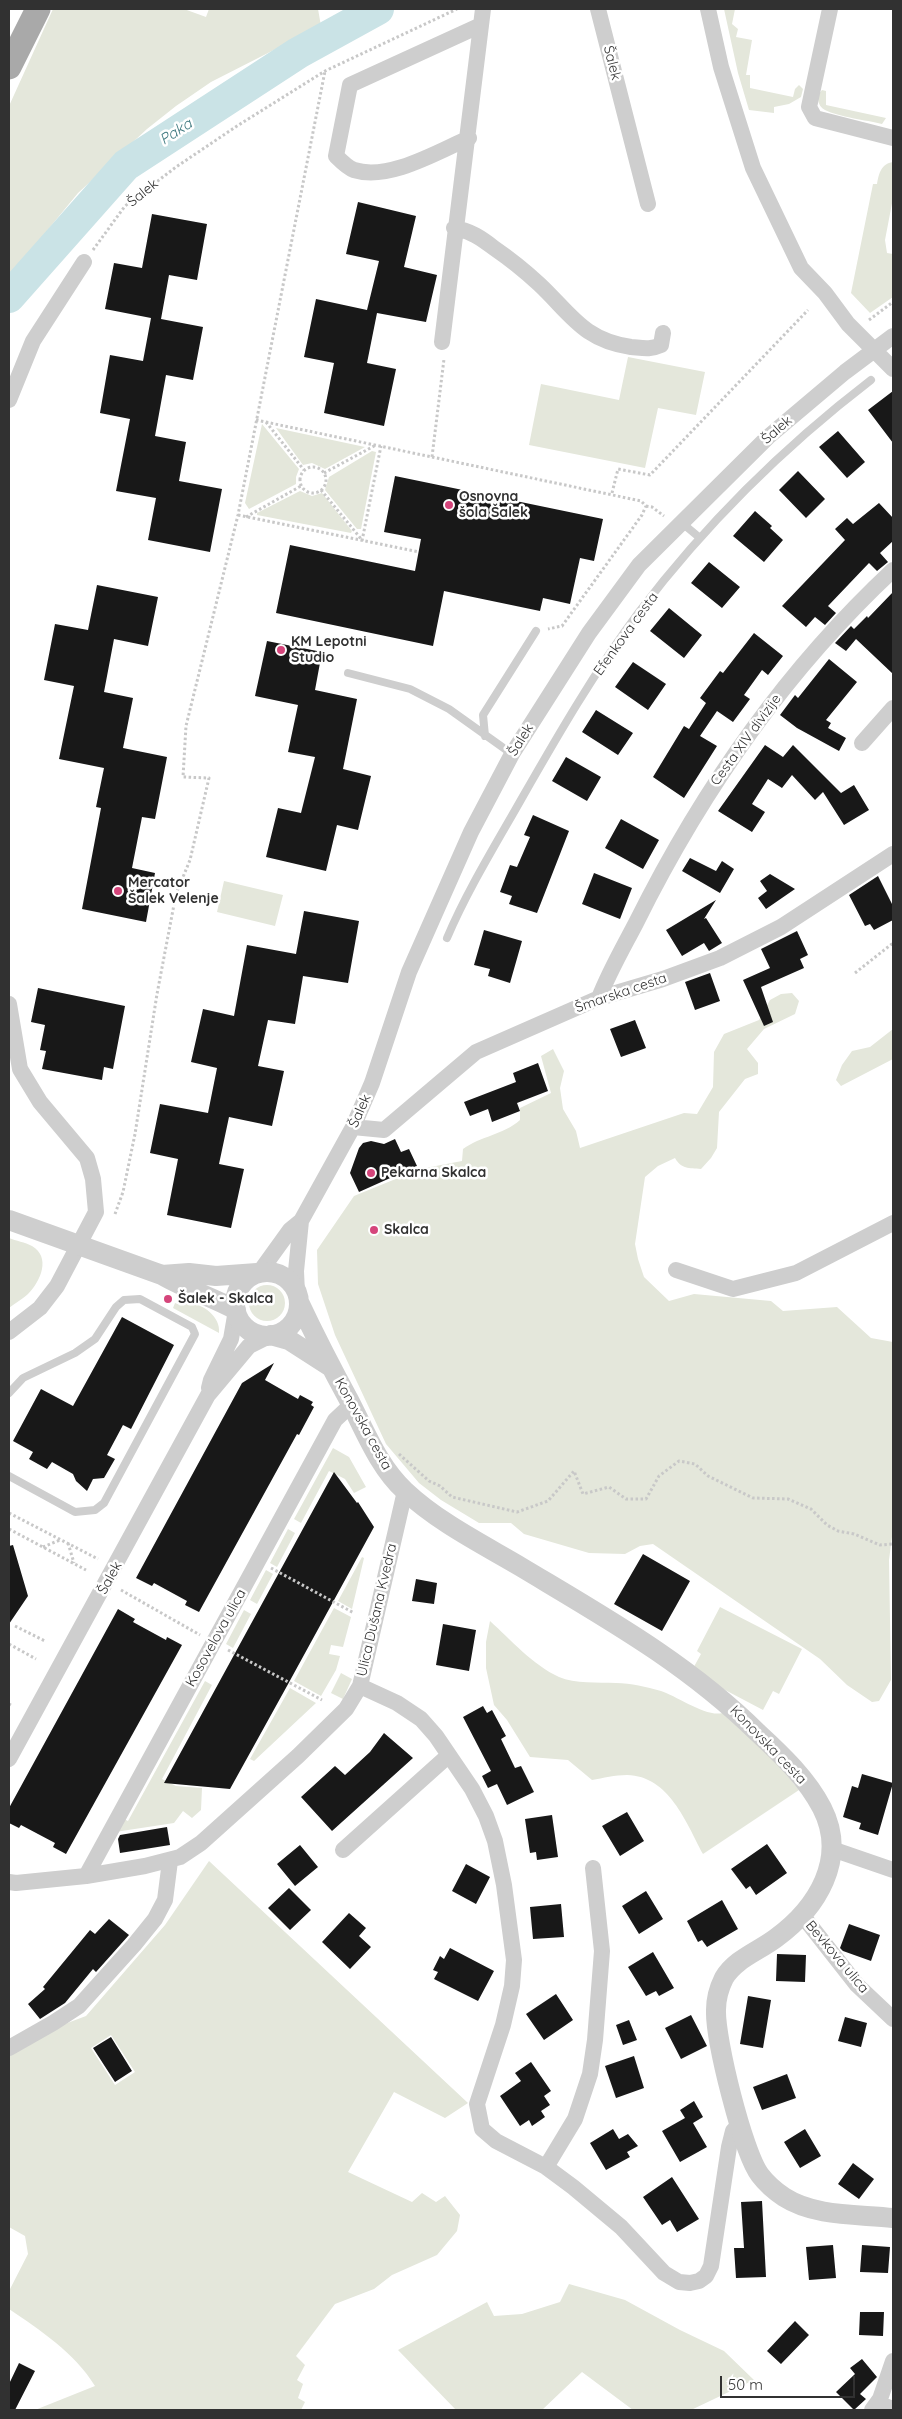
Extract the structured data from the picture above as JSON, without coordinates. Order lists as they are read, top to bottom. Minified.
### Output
{"streets":{"street":["Šalek","Cesta XIV divizije","Šmarska cesta","Konovska cesta","Ulica Dušana Kvedra","Kosovelova ulica","Bevkova ulica"],"lane":["Efenkova cesta"]},"crossings":[["Šalek","Efenkova cesta"],["Šalek","Šmarska cesta"],["Cesta XIV divizije","Šmarska cesta"],["Konovska cesta","Ulica Dušana Kvedra"],["Konovska cesta","Kosovelova ulica"],["Konovska cesta","Bevkova ulica"]],"water":["Paka"],"places":["Osnovna šola Šalek","KM Lepotni Studio","Mercator Šalek Velenje","Pekarna Skalca","Skalca","Šalek - Skalca"],"scale_bar":"50 m"}
